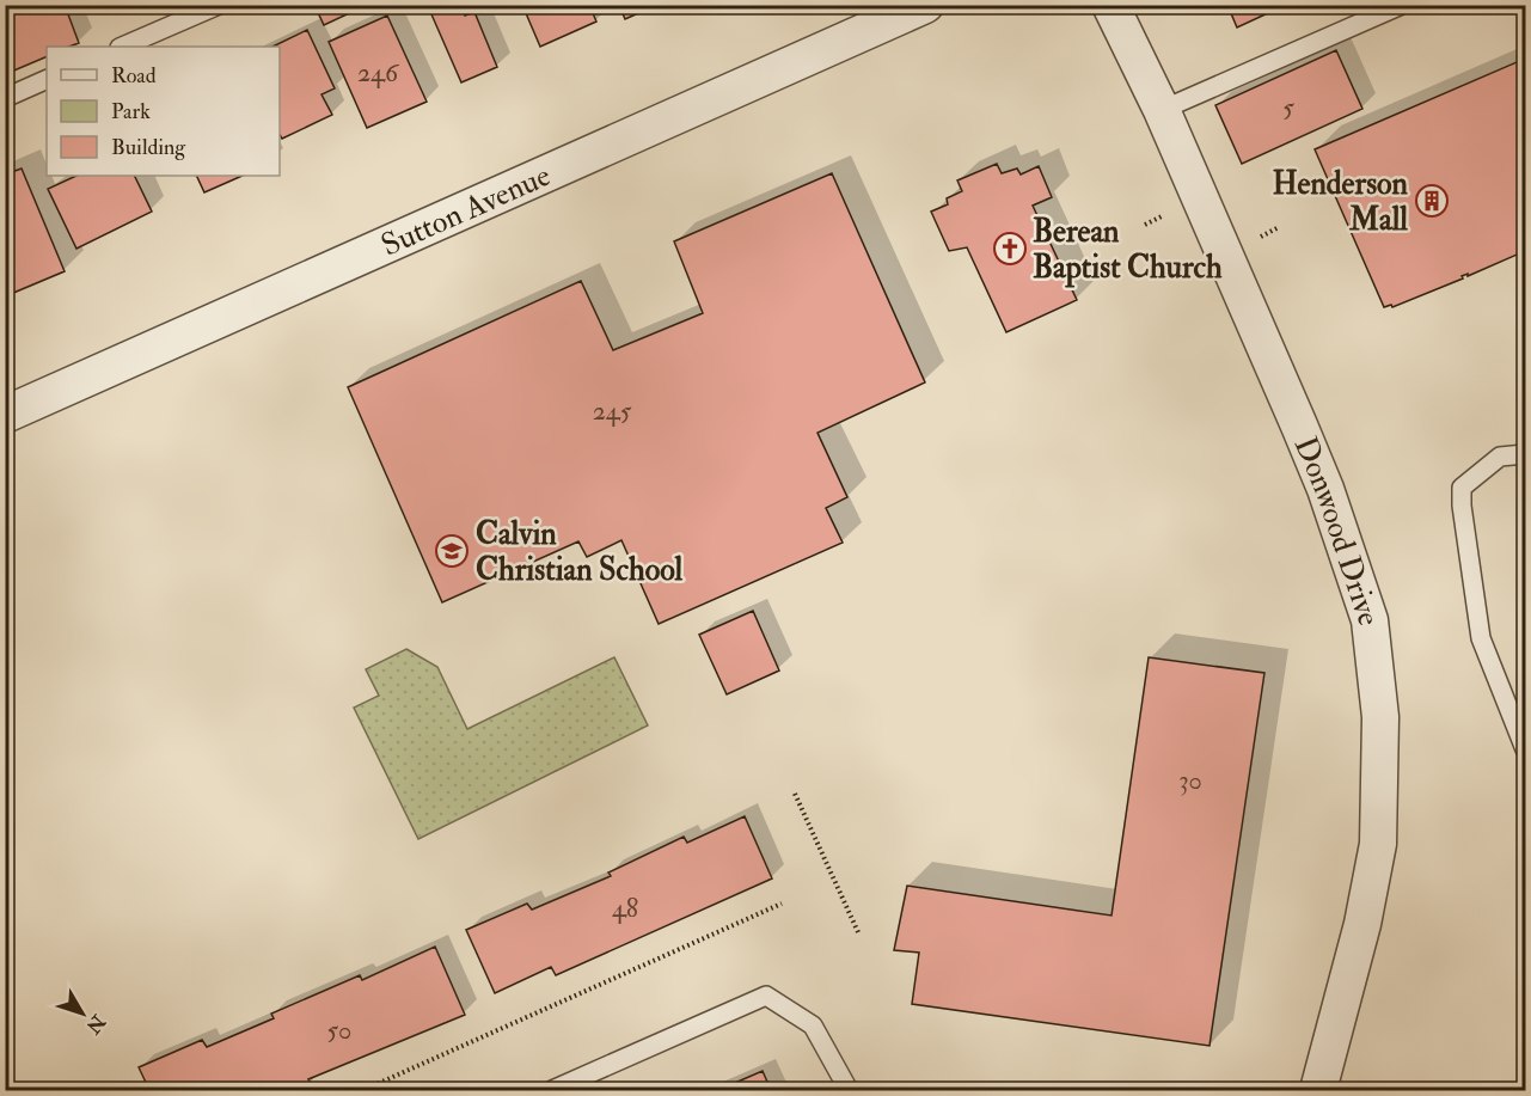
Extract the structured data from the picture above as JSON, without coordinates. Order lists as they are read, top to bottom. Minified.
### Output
{"streets":{"street":["Sutton Avenue","Donwood Drive"]},"places":{"building":["Henderson Mall"],"church":["Berean Baptist Church"],"school or university":["Calvin Christian School"]},"house_numbers":["246","5","245","30","48","50"],"legend":["Road","Park","Building"],"north":"bottom right"}
